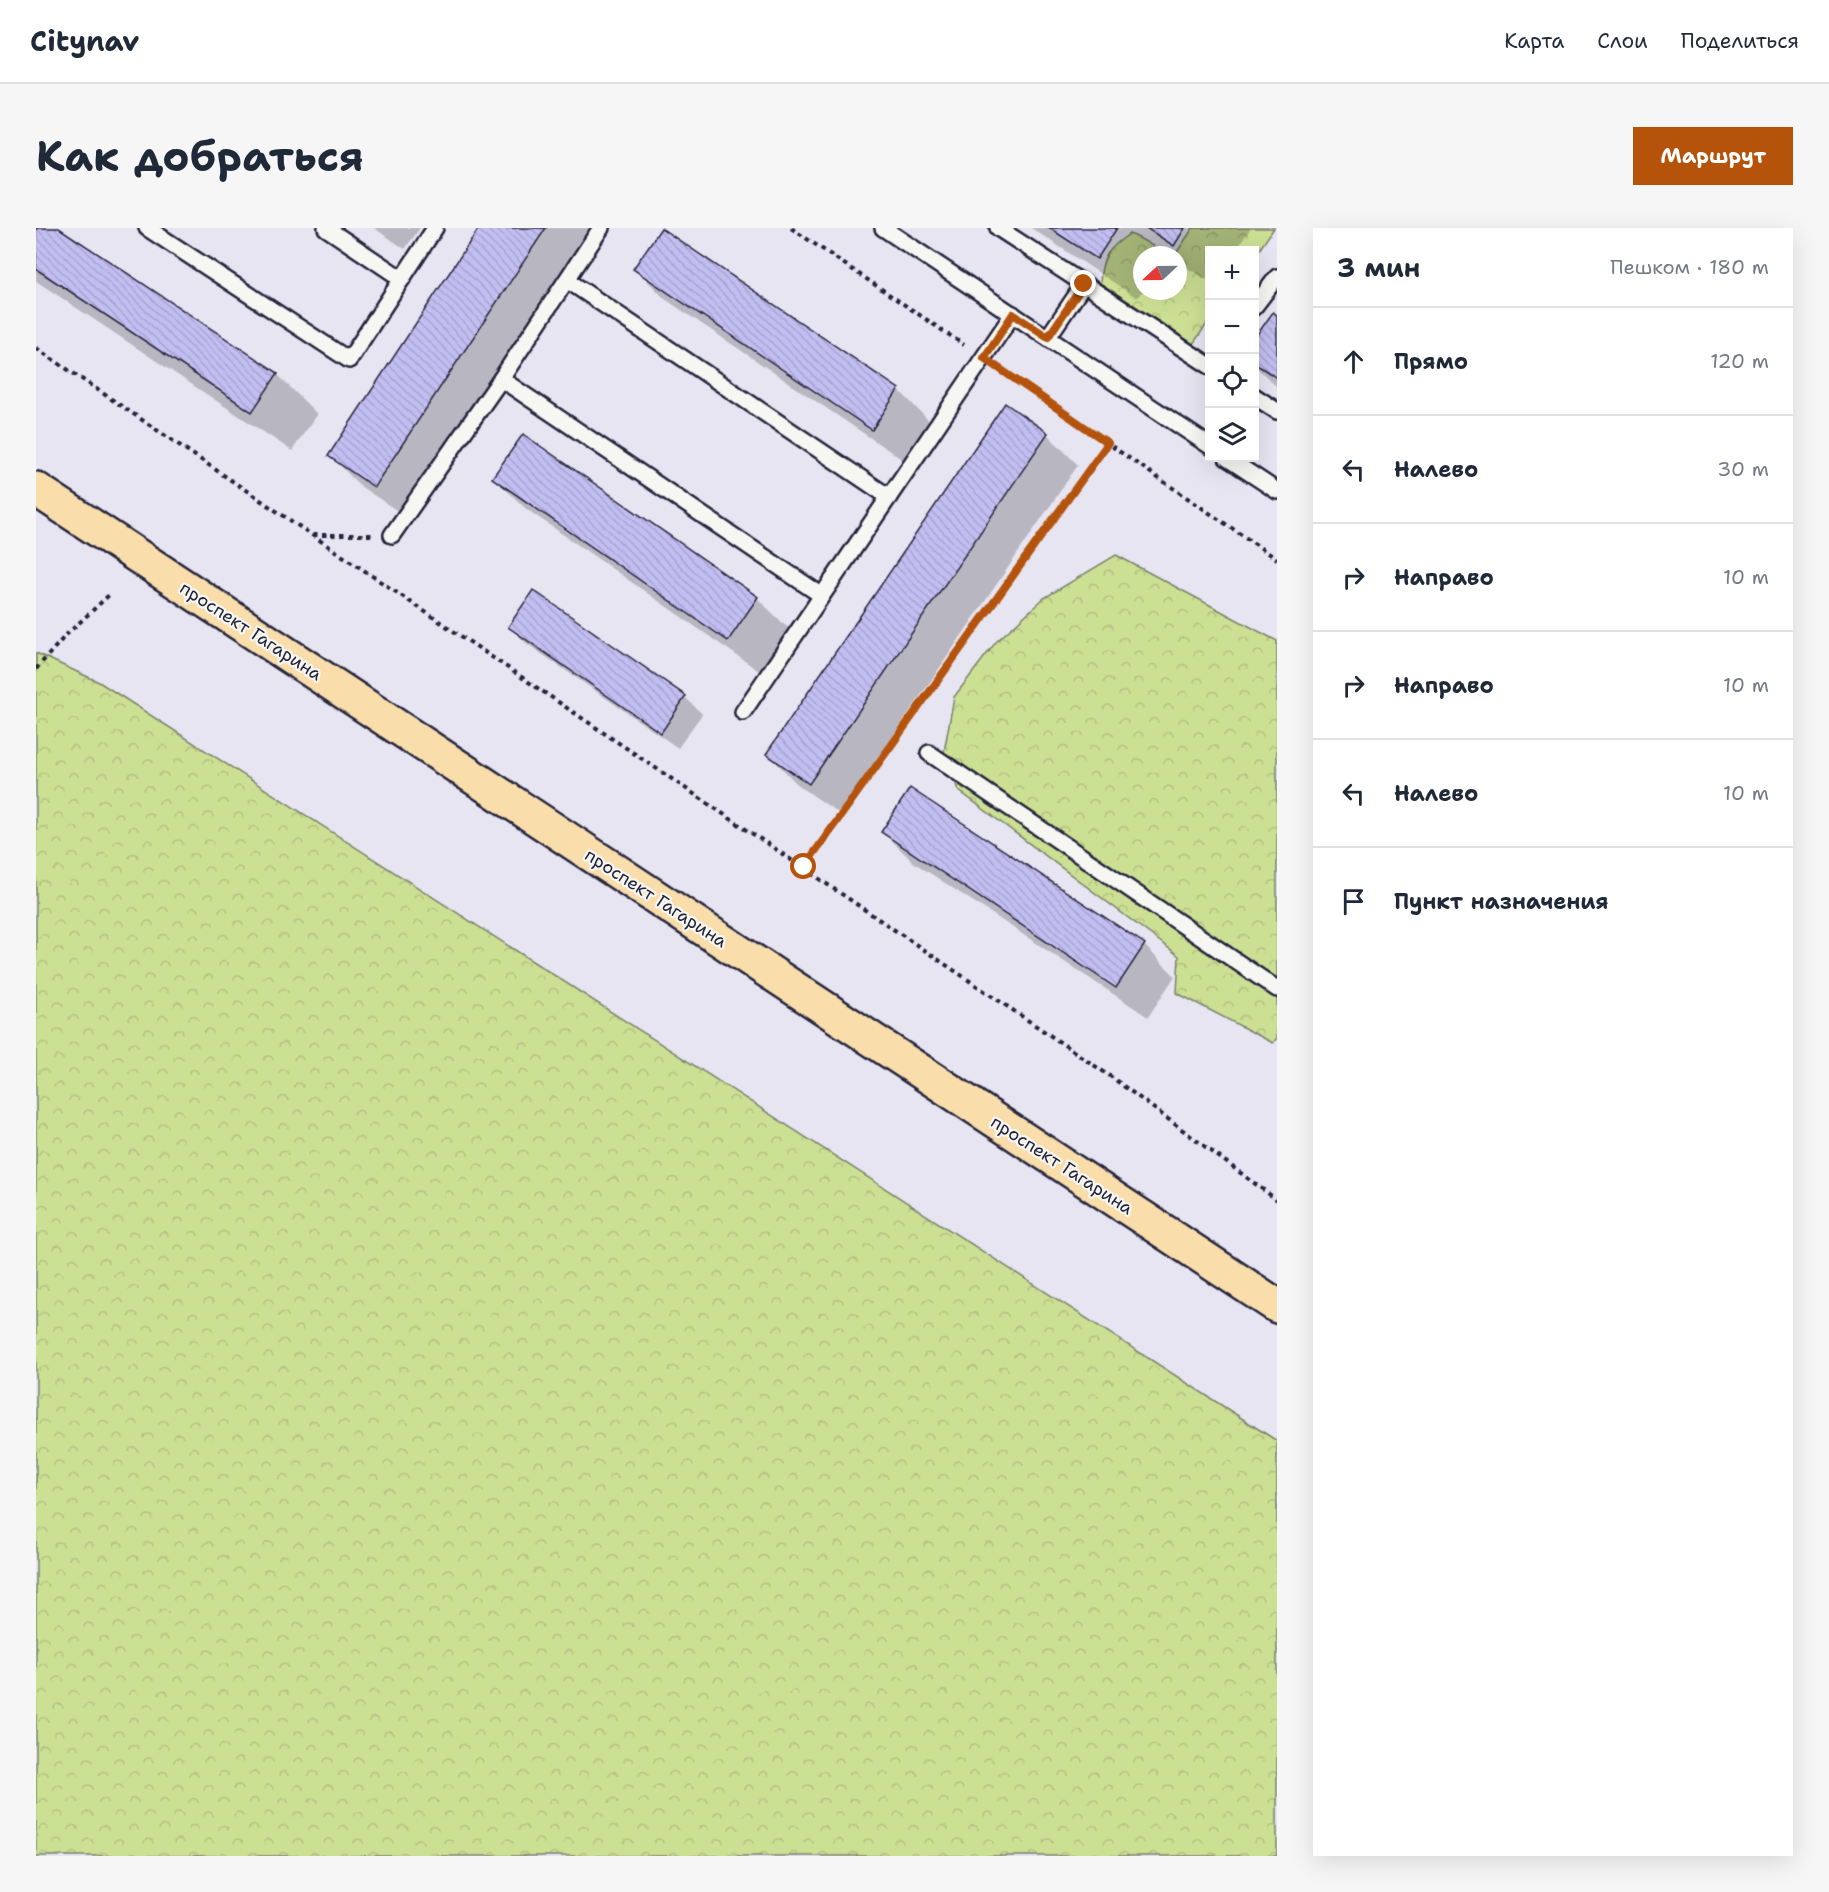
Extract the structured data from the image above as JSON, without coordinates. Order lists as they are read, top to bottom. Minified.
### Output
{"streets":{"main road":["проспект Гагарина"]},"north":"left","page":{"header":"Citynav","nav":["Карта","Слои","Поделиться"],"buttons":"Маршрут","title":"Как добраться","heading":["3 мин","Пешком · 180 m"],"map_buttons":["+","−"],"list":[["Прямо","120 m"],["Налево","30 m"],["Направо","10 m"],["Направо","10 m"],["Налево","10 m"],"Пункт назначения"]}}
